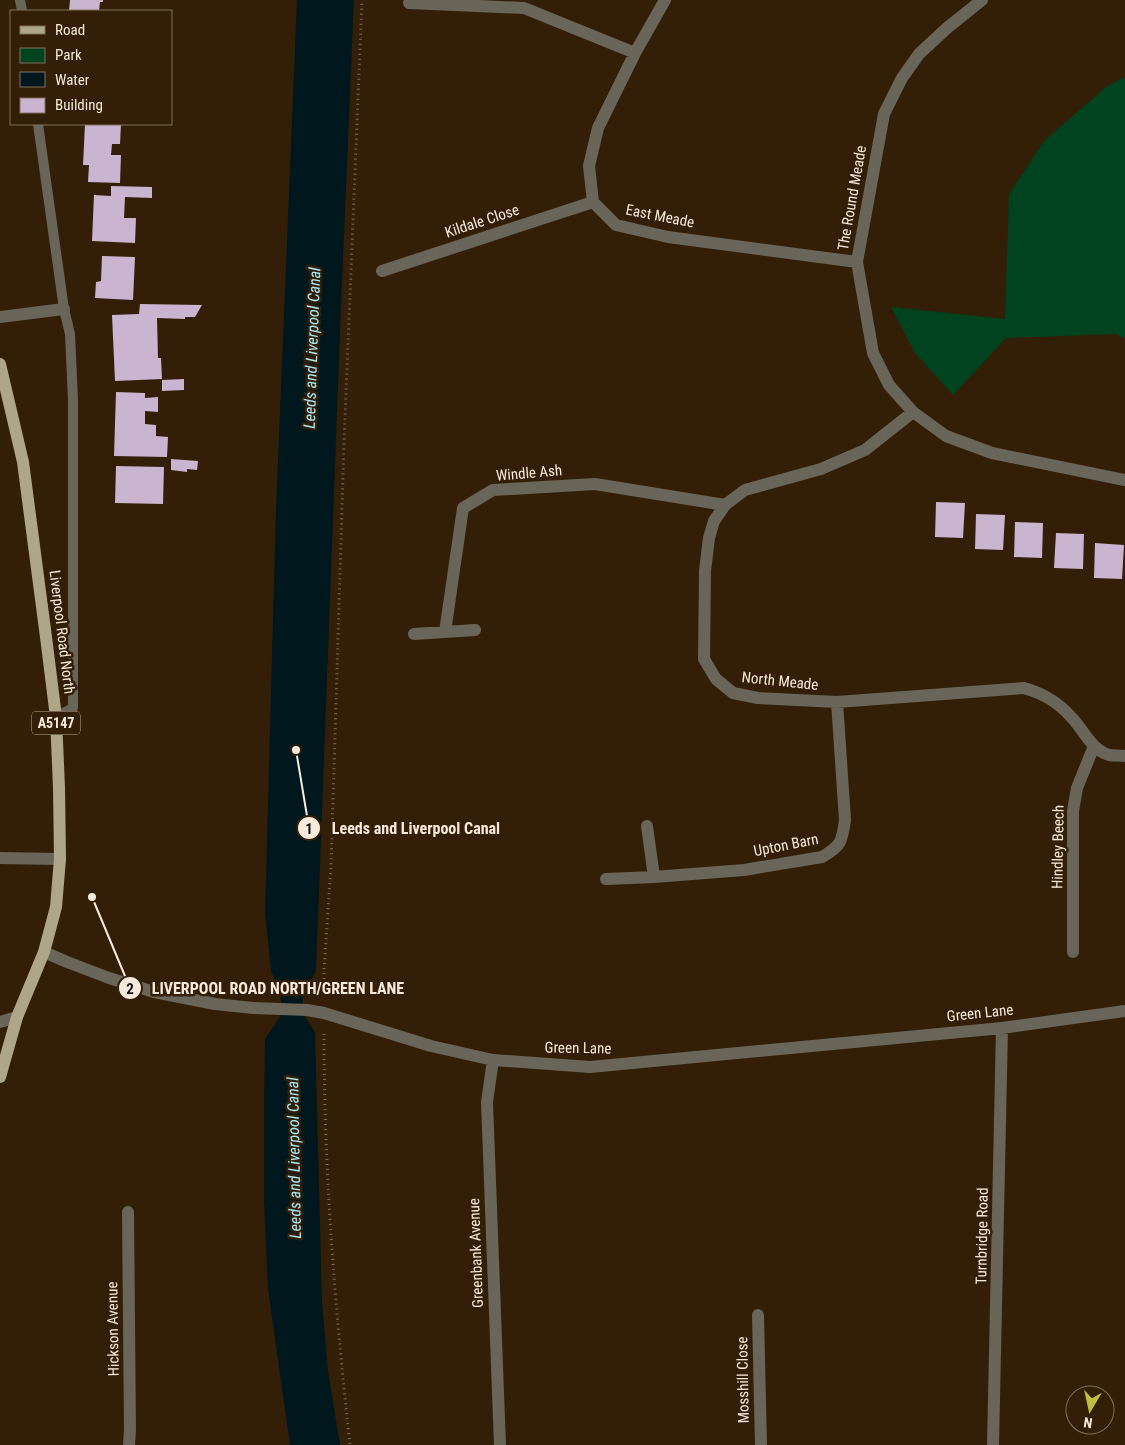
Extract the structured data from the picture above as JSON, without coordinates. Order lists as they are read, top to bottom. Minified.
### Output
{"streets":{"main road":["Liverpool Road North","A5147"],"street":["The Round Meade","East Meade","Kildale Close","Windle Ash","North Meade","Upton Barn","Hindley Beech","Green Lane","Turnbridge Road","Greenbank Avenue","Hickson Avenue","Mosshill Close"]},"crossings":[["The Round Meade","East Meade"],["The Round Meade","North Meade"],["East Meade","Kildale Close"],["Windle Ash","North Meade"],["Liverpool Road North","Green Lane"],["North Meade","Upton Barn"],["North Meade","Hindley Beech"],["Green Lane","Turnbridge Road"],["Green Lane","Greenbank Avenue"]],"water":["Leeds and Liverpool Canal"],"places":["Leeds and Liverpool Canal","LIVERPOOL ROAD NORTH/GREEN LANE"],"legend":["Road","Park","Water","Building"],"north":"bottom"}
